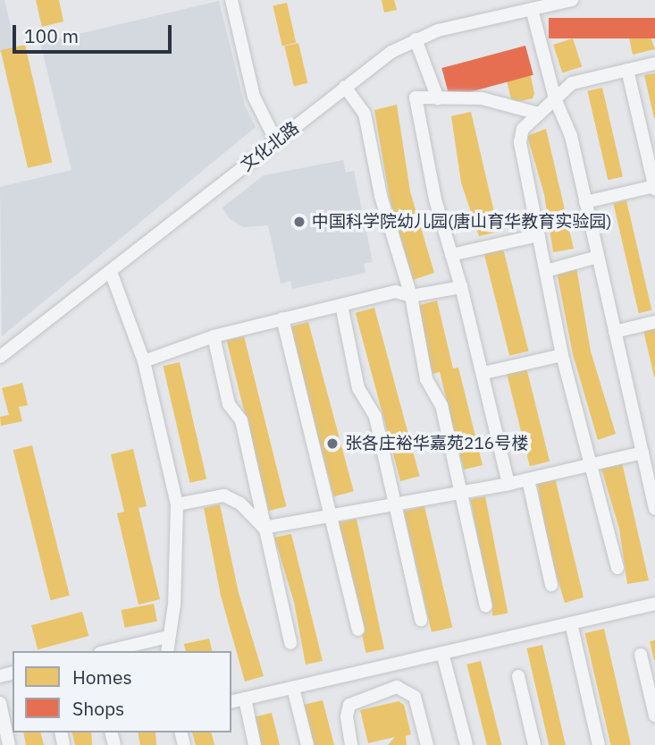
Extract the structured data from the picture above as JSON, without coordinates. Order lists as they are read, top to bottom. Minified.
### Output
{"streets":{"street":["文化北路"]},"places":["中国科学院幼儿园(唐山育华教育实验园)","张各庄裕华嘉苑216号楼"],"legend":["Homes","Shops"],"scale_bar":"100 m"}
